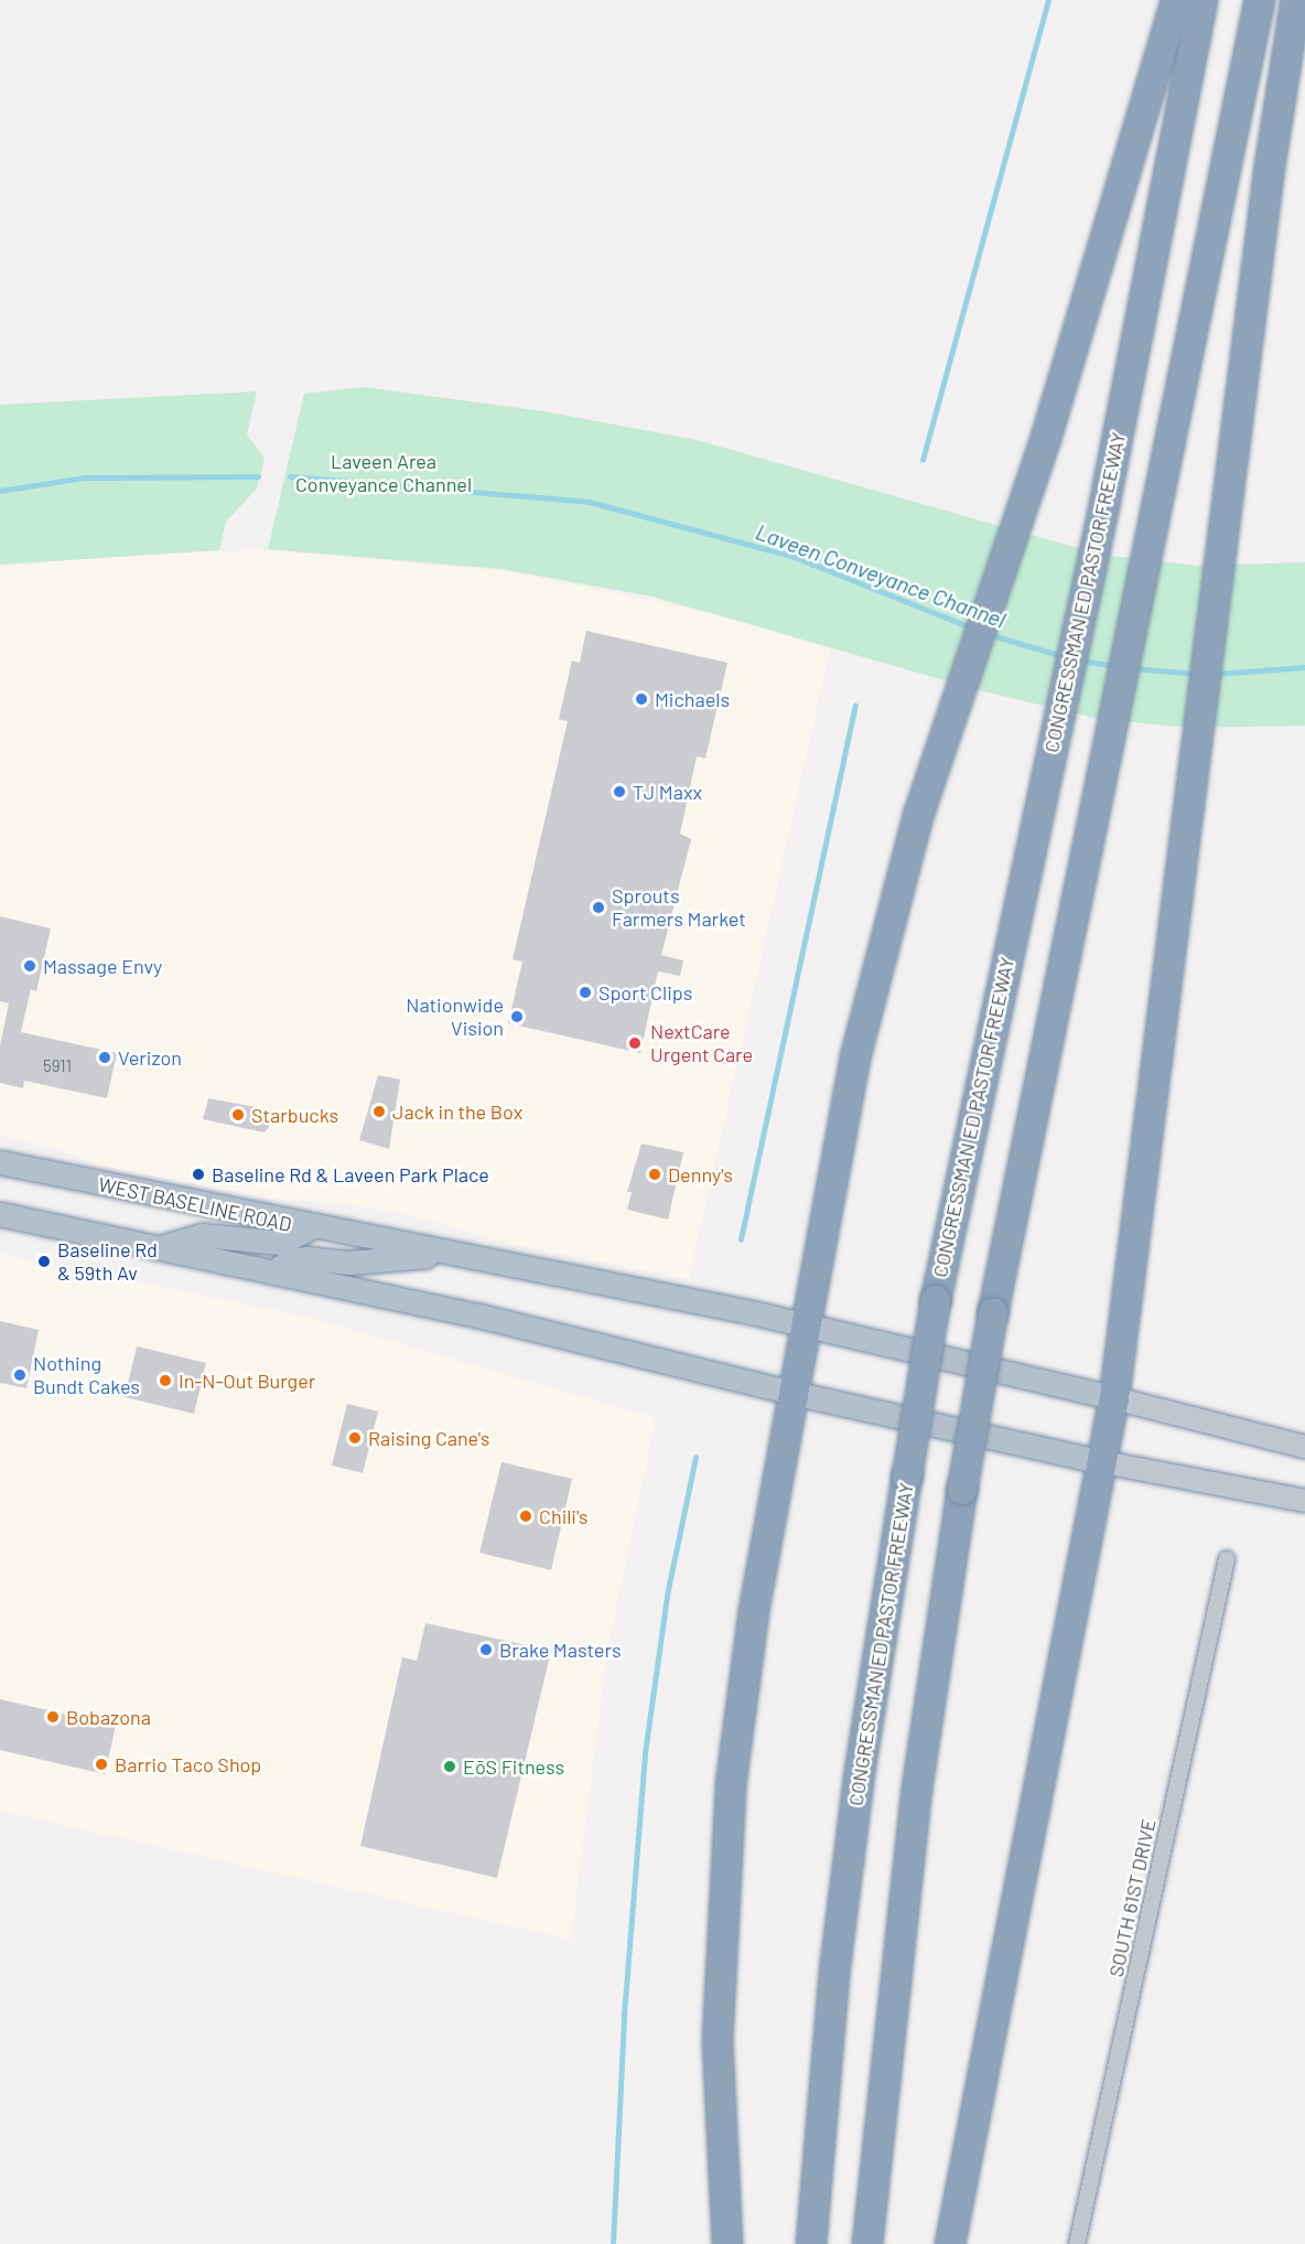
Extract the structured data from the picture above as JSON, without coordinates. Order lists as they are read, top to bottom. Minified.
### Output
{"streets":{"highway":["CONGRESSMAN ED PASTOR FREEWAY"],"main road":["WEST BASELINE ROAD"],"street":["SOUTH 61ST DRIVE"]},"water":["Laveen Conveyance Channel"],"parks":["Laveen Area Conveyance Channel"],"places":["Michaels","TJ Maxx","Sprouts Farmers Market","Massage Envy","Sport Clips","Nationwide Vision","NextCare Urgent Care","Verizon","Jack in the Box","Starbucks","Baseline Rd & Laveen Park Place","Denny's","Baseline Rd & 59th Av","Nothing Bundt Cakes","In-N-Out Burger","Raising Cane's","Chili's","Brake Masters","Bobazona","Barrio Taco Shop","EōS Fitness"],"house_numbers":["5911"]}
